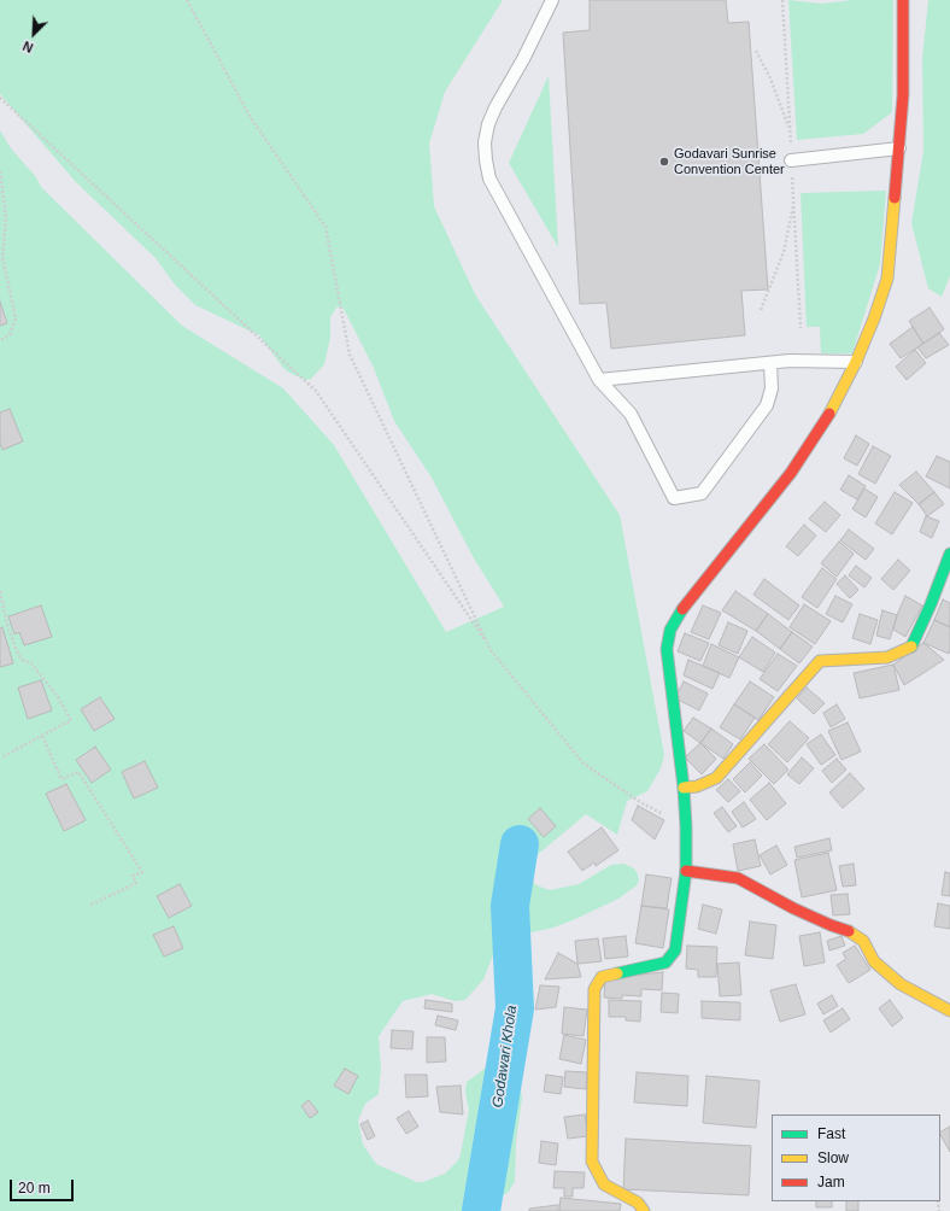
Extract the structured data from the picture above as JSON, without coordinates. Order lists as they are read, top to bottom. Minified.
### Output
{"water":["Godawari Khola"],"places":["Godavari Sunrise Convention Center"],"legend":["Fast","Slow","Jam"],"scale_bar":"20 m","north":"bottom left"}
